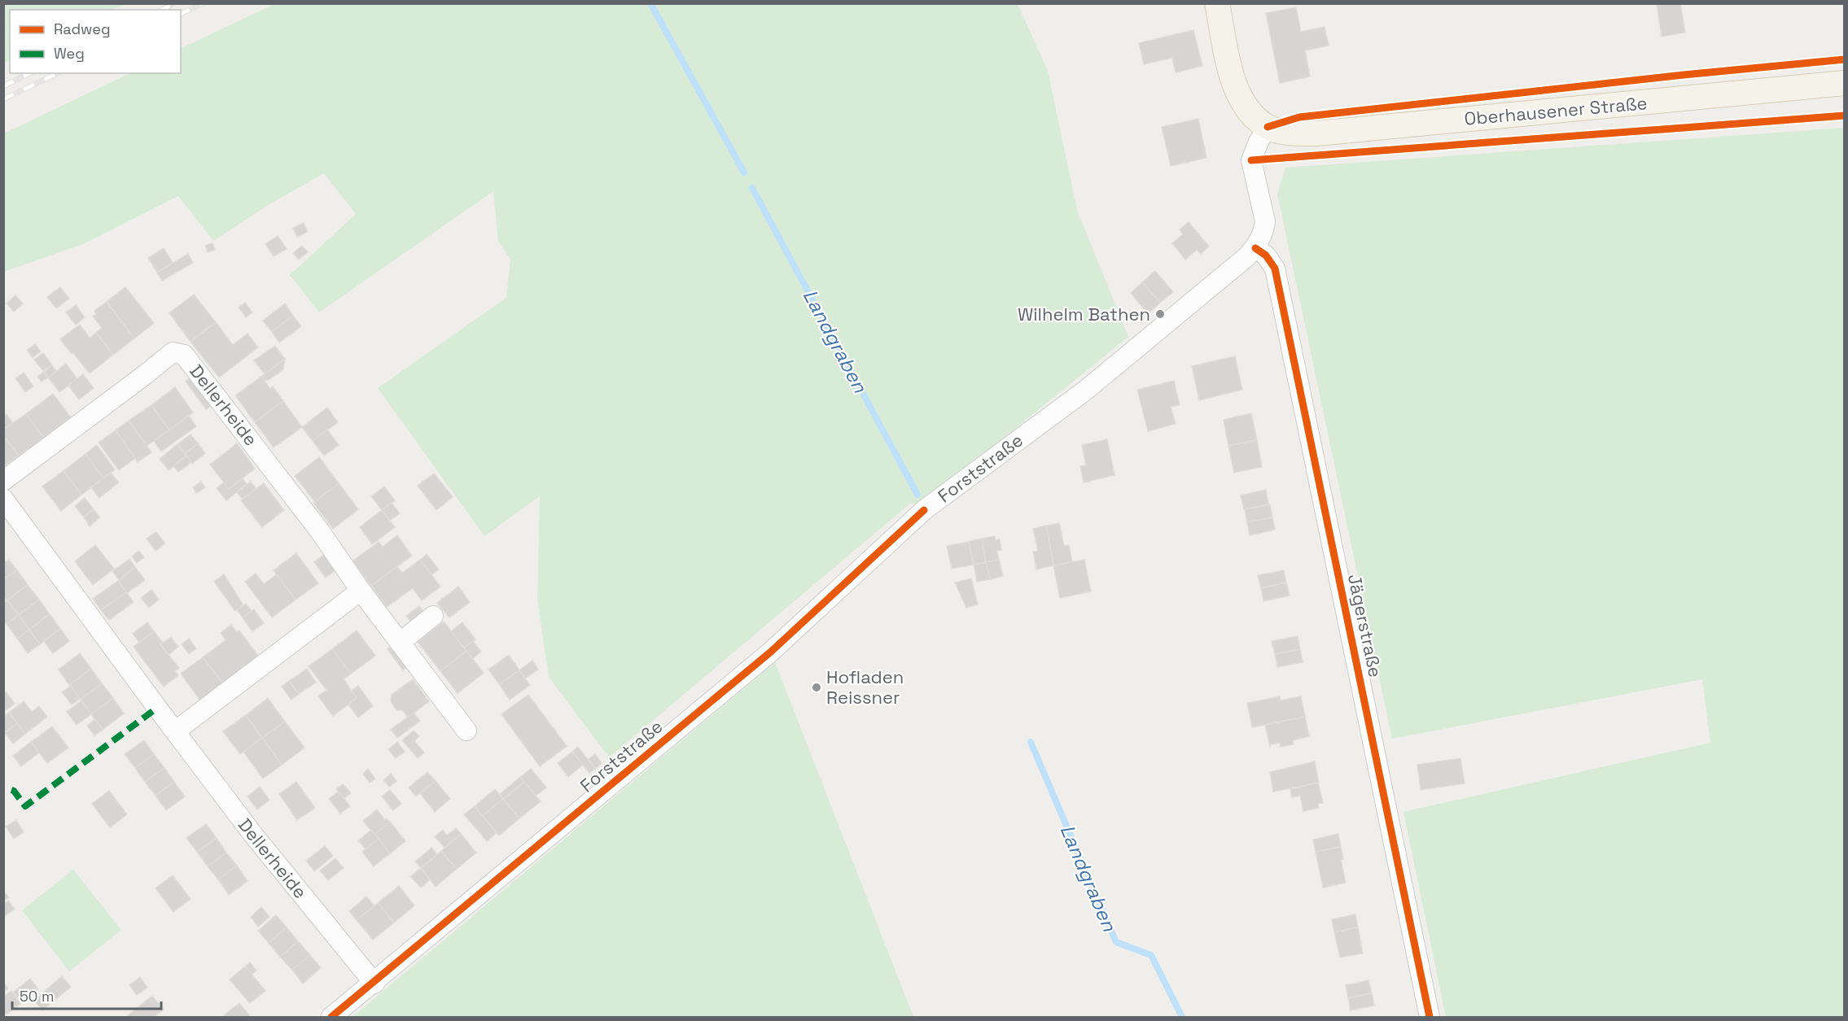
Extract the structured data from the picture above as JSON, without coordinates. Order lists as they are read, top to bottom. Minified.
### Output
{"streets":{"main road":["Oberhausener Straße"],"street":["Dellerheide","Forststraße","Jägerstraße"]},"crossings":[["Dellerheide","Forststraße"],["Forststraße","Jägerstraße"]],"water":["Landgraben"],"places":["Wilhelm Bathen","Hofladen Reissner"],"legend":["Radweg","Weg"],"scale_bar":"50 m"}
